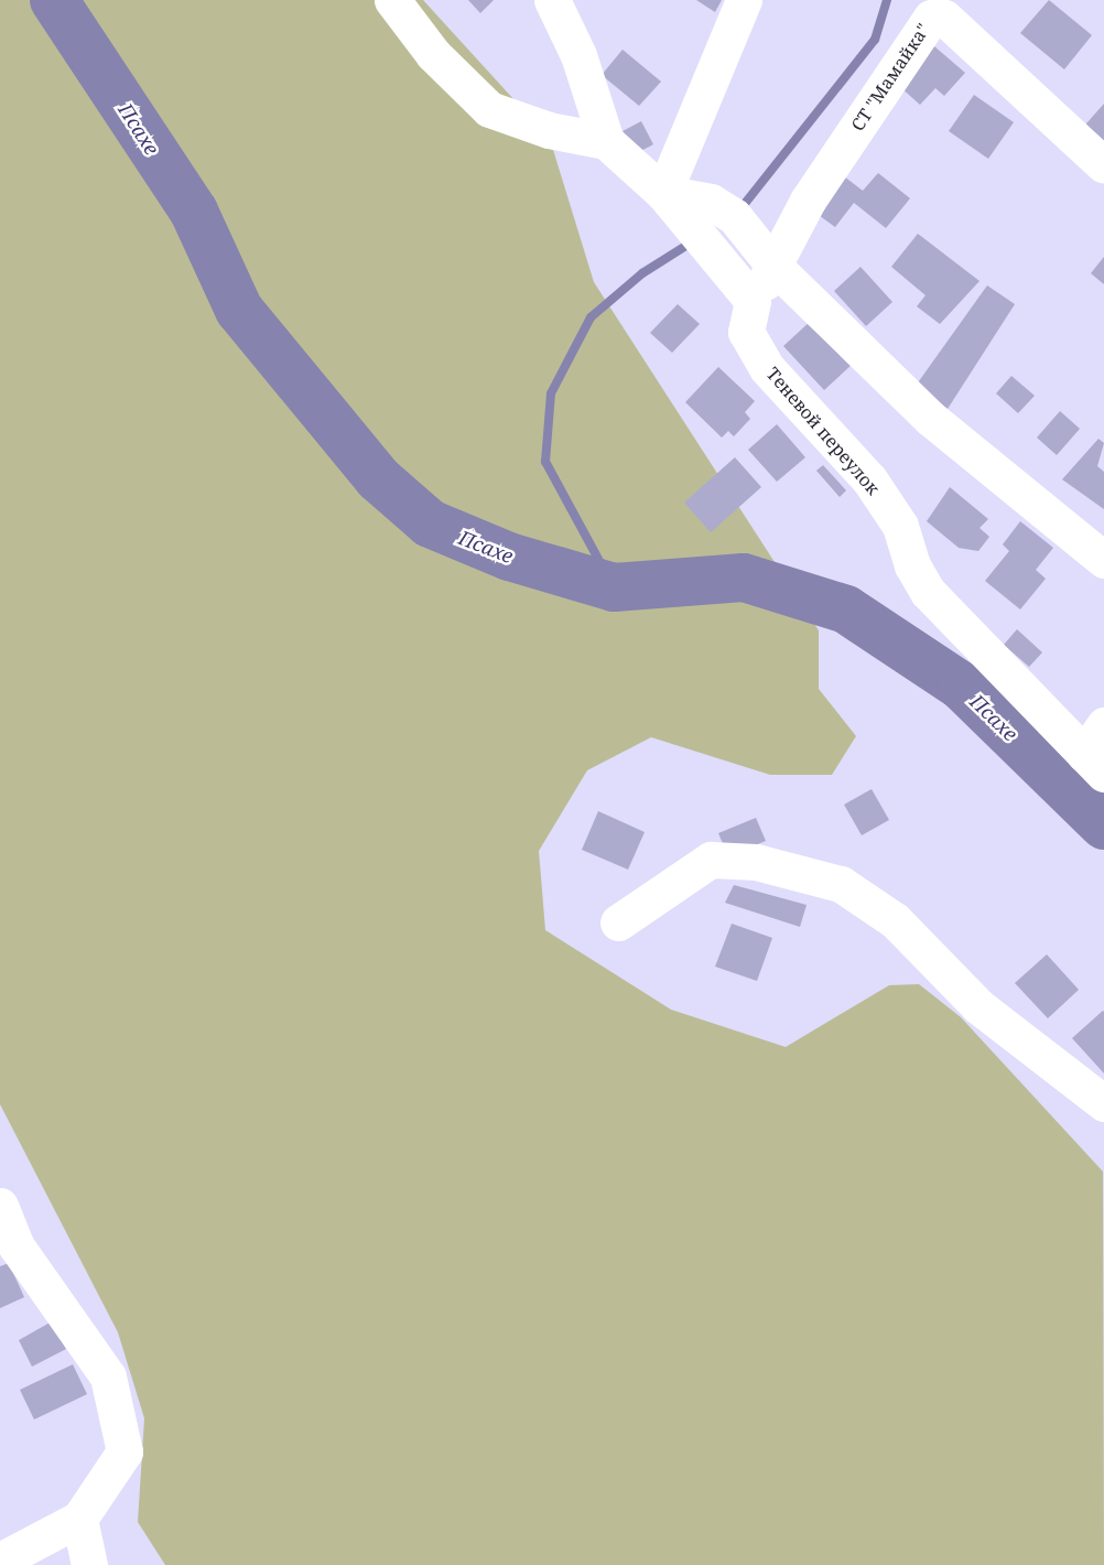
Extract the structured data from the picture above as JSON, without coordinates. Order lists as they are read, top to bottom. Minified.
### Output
{"streets":{"street":["СТ \"Мамайка\"","Теневой переулок"]},"crossings":[["СТ \"Мамайка\"","Теневой переулок"]],"water":["Псахе"]}
